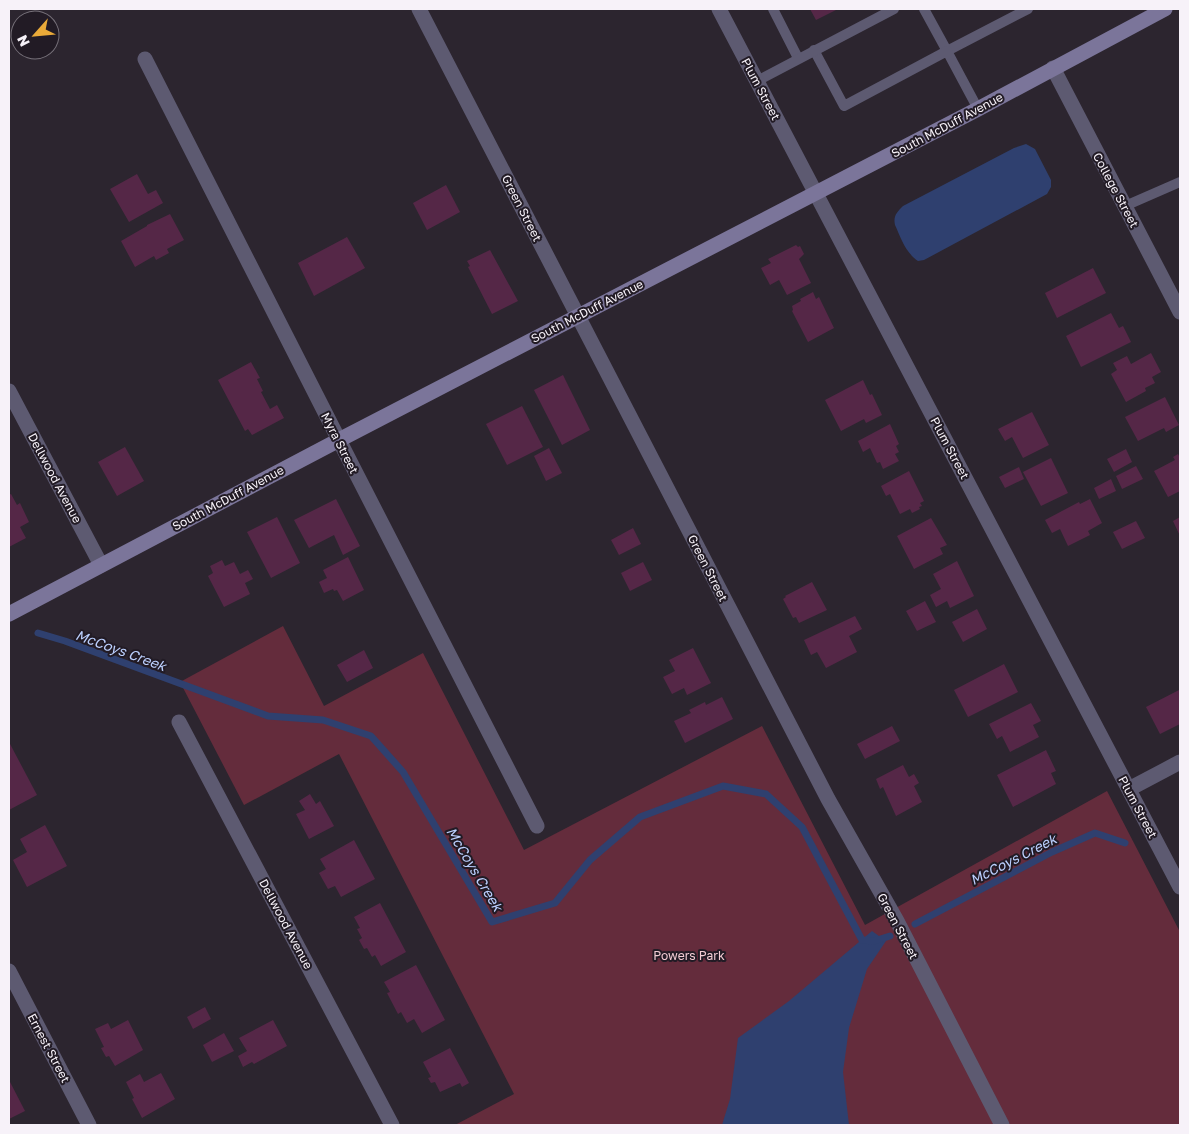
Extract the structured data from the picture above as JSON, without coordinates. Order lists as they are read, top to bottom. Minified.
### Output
{"streets":{"main road":["South McDuff Avenue"],"street":["Plum Street","College Street","Green Street","Myra Street","Dellwood Avenue","Ernest Street"]},"crossings":[["Plum Street","South McDuff Avenue"],["South McDuff Avenue","College Street"],["South McDuff Avenue","Green Street"],["South McDuff Avenue","Myra Street"],["South McDuff Avenue","Dellwood Avenue"]],"water":["McCoys Creek"],"parks":["Powers Park"],"north":"bottom left"}
